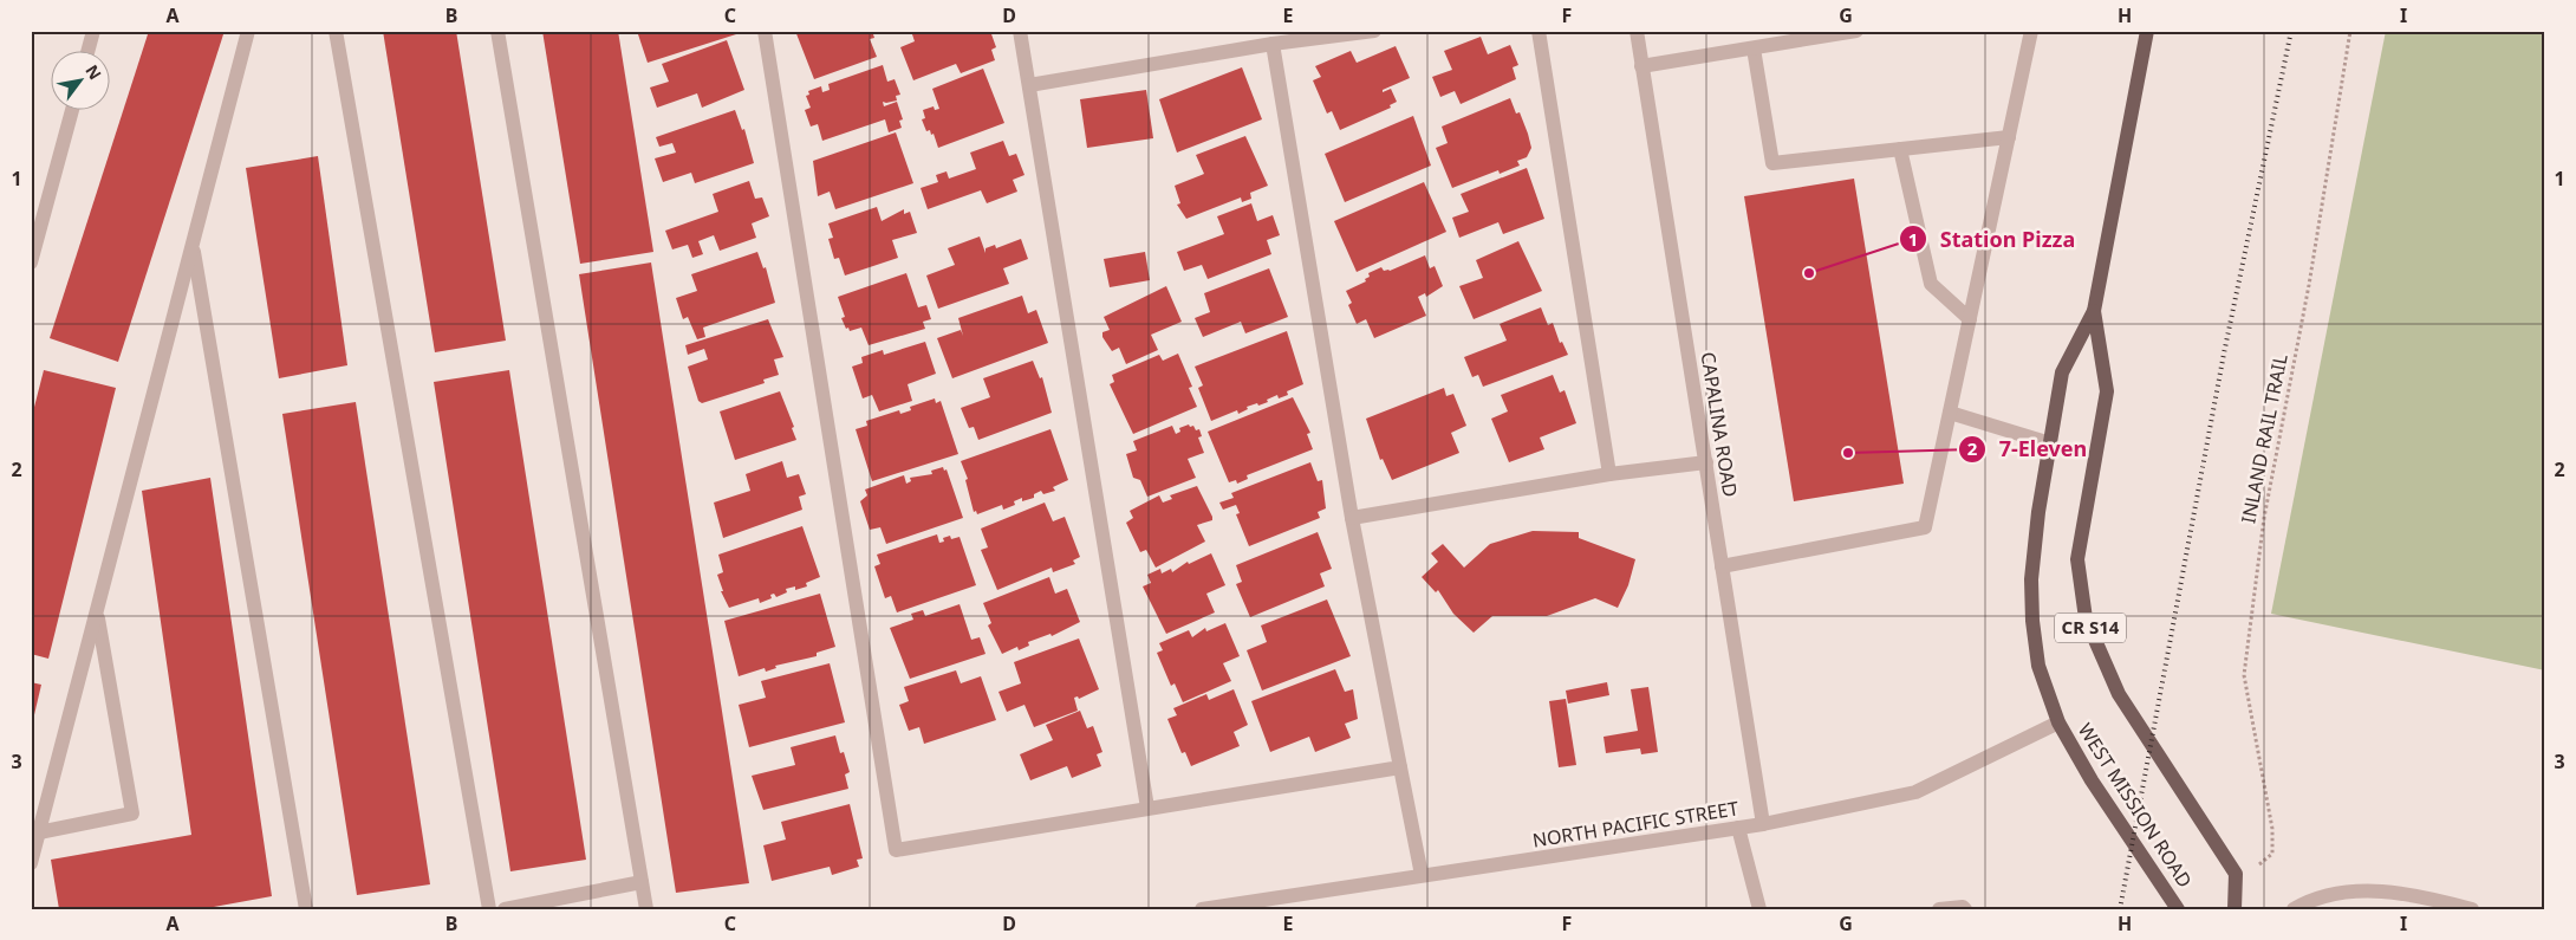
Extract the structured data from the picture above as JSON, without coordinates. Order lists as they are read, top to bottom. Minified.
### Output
{"streets":{"main road":["CR S14","WEST MISSION ROAD"],"street":["CAPALINA ROAD","NORTH PACIFIC STREET"],"path":["INLAND RAIL TRAIL"]},"crossings":[["CAPALINA ROAD","NORTH PACIFIC STREET"],["WEST MISSION ROAD","NORTH PACIFIC STREET"]],"places":["Station Pizza","7-Eleven"],"north":"top right","grid":{"columns":["A","B","C","D","E","F","G","H","I"],"rows":["1","2","3"]}}
